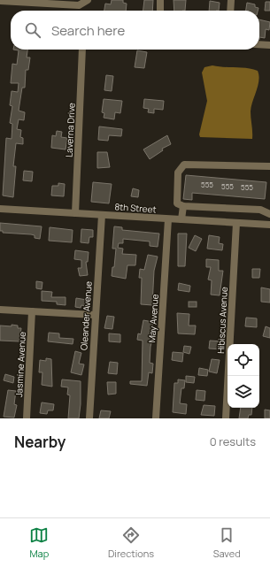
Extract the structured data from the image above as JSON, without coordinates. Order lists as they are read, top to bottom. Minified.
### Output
{"streets":{"street":["Laverna Drive","8th Street","Oleander Avenue","May Avenue","Hibiscus Avenue","Jasmine Avenue"]},"crossings":[["Laverna Drive","8th Street"],["8th Street","Oleander Avenue"],["8th Street","May Avenue"],["8th Street","Hibiscus Avenue"]],"house_numbers":["555","555","555"],"page":{"search":"Search here","heading":["Nearby","0 results"],"nav":["Map","Directions","Saved"]}}
